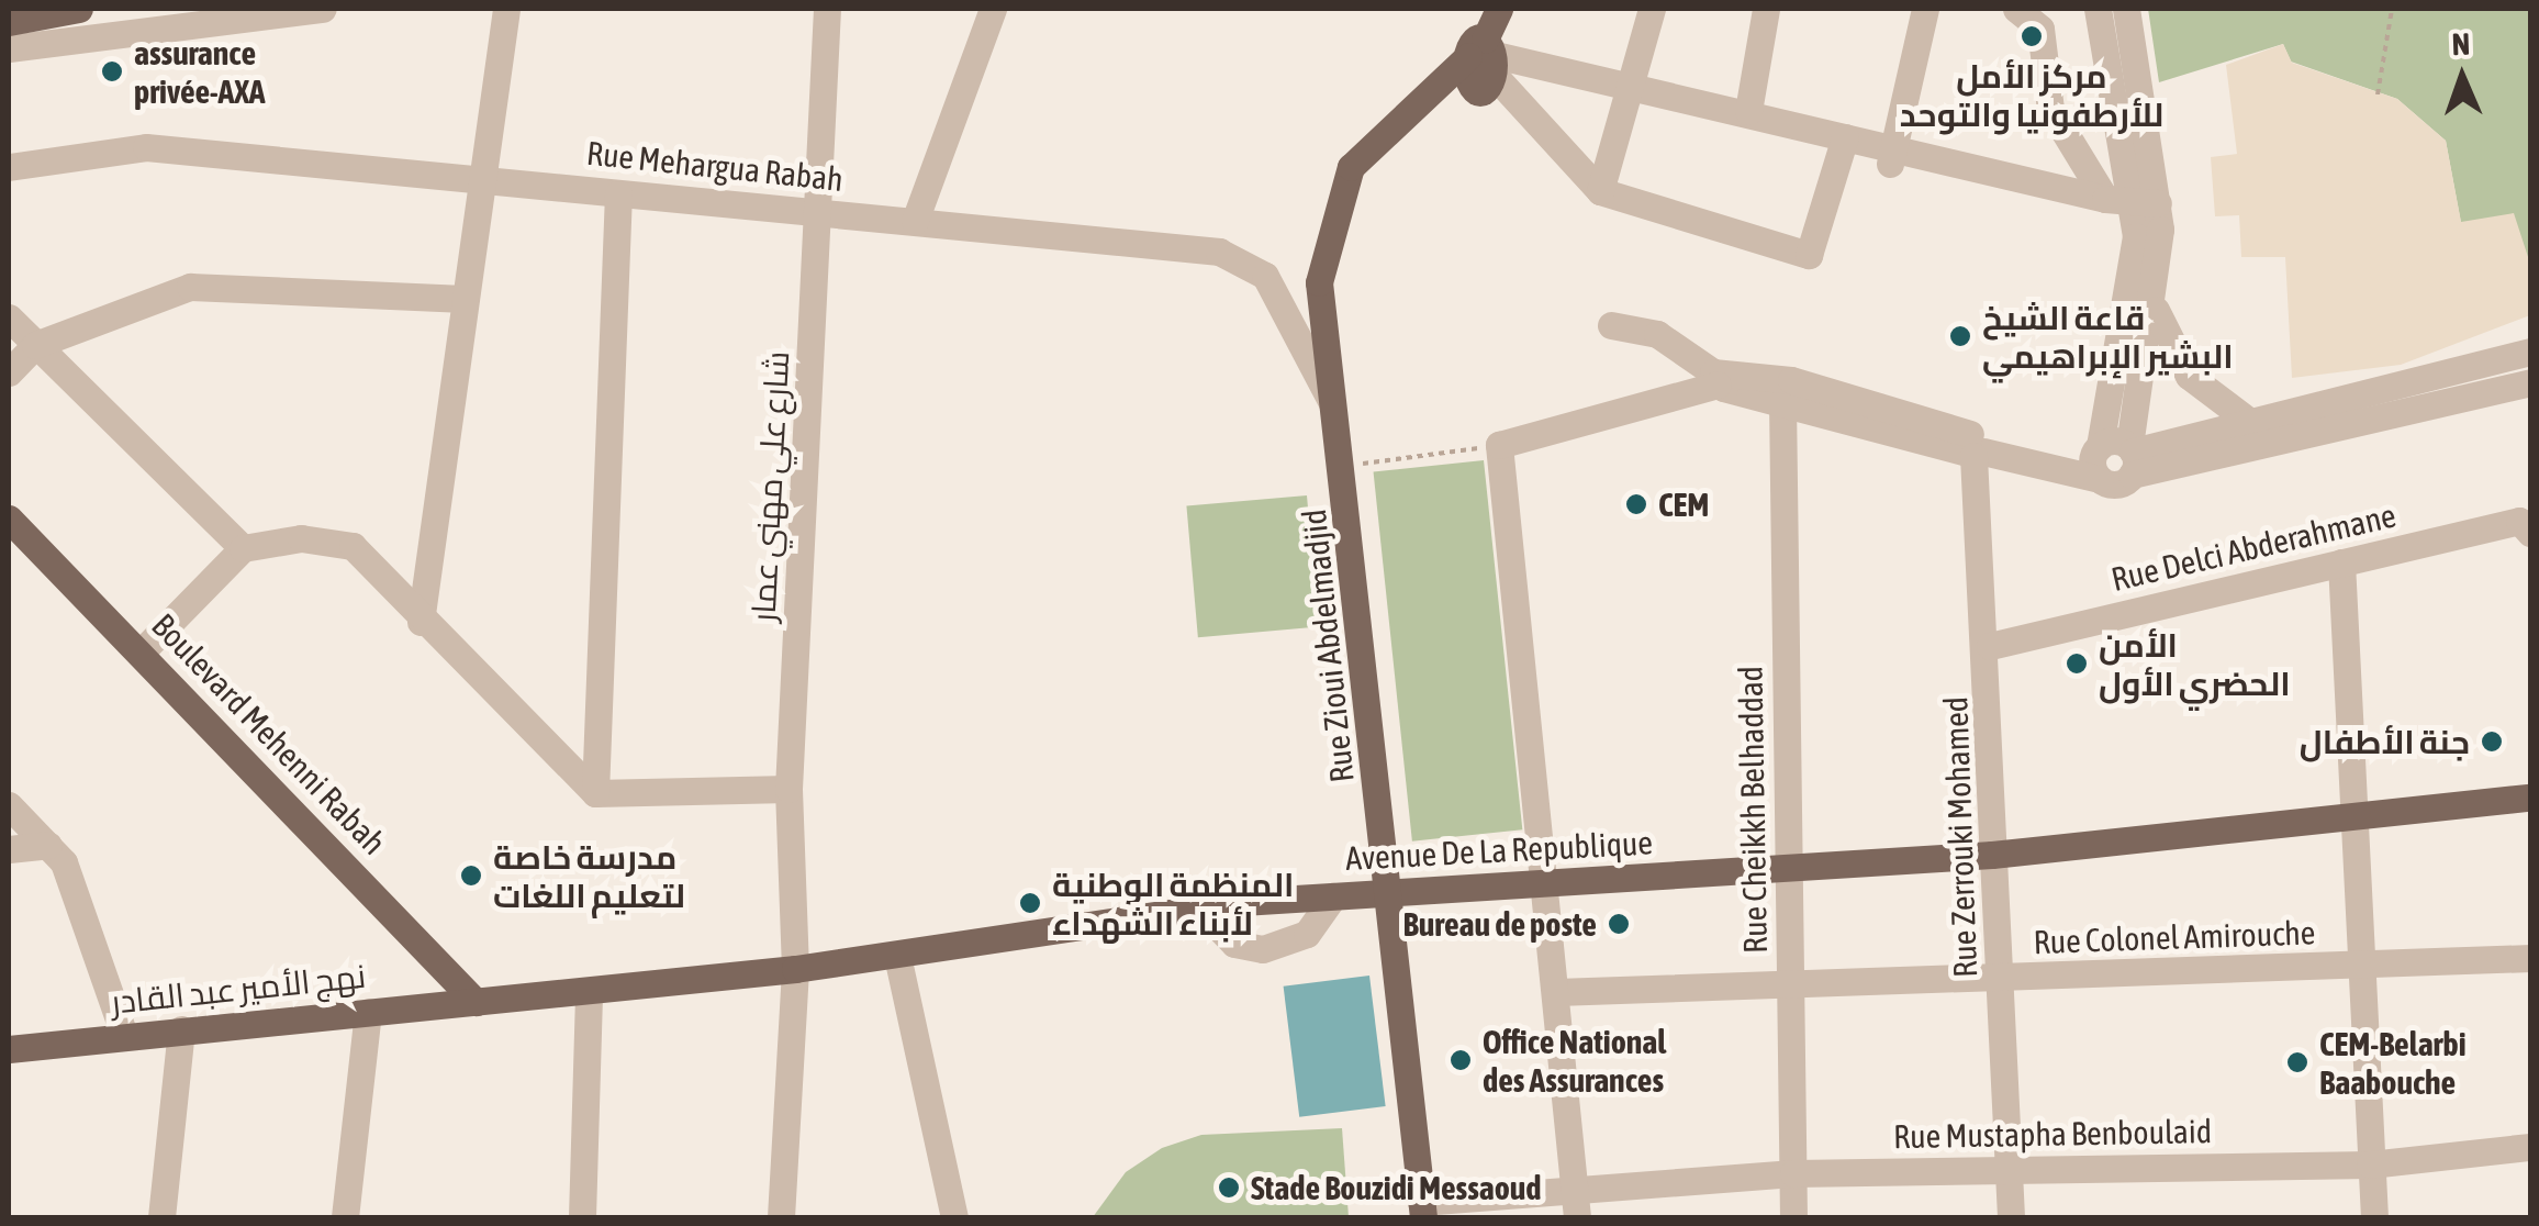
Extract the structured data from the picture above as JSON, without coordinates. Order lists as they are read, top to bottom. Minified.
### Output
{"streets":{"main road":["Rue Zioui Abdelmadjid","Boulevard Mehenni Rabah","Avenue De La Republique","نهج الأمير عبد القادر"],"street":["Rue Mehargua Rabah","شارع علي مهني عمار","Rue Delci Abderahmane","Rue Cheikkh Belhaddad","Rue Zerrouki Mohamed","Rue Colonel Amirouche","Rue Mustapha Benboulaid"]},"crossings":[["Rue Mehargua Rabah","شارع علي مهني عمار"],["Rue Mehargua Rabah","Rue Zioui Abdelmadjid"],["شارع علي مهني عمار","Avenue De La Republique"],["Rue Delci Abderahmane","Rue Zerrouki Mohamed"],["Rue Zioui Abdelmadjid","Avenue De La Republique"],["Rue Zioui Abdelmadjid","Rue Mustapha Benboulaid"],["Boulevard Mehenni Rabah","Avenue De La Republique"],["Boulevard Mehenni Rabah","نهج الأمير عبد القادر"],["Rue Cheikkh Belhaddad","Avenue De La Republique"],["Rue Cheikkh Belhaddad","Rue Colonel Amirouche"],["Rue Cheikkh Belhaddad","Rue Mustapha Benboulaid"],["Rue Zerrouki Mohamed","Avenue De La Republique"],["Rue Zerrouki Mohamed","Rue Colonel Amirouche"],["Rue Zerrouki Mohamed","Rue Mustapha Benboulaid"],["Avenue De La Republique","نهج الأمير عبد القادر"]],"places":["مركز الأمل للأرطفونيا والتوحد","assurance privée-AXA","قاعة الشيخ البشير الإبراهيمي","CEM","الأمن الحضري الأول","جنة الأطفال","مدرسة خاصة لتعليم اللغات","المنظمة الوطنية لأبناء الشهداء","Bureau de poste","Office National des Assurances","CEM-Belarbi Baabouche","Stade Bouzidi Messaoud"],"north":"top"}
